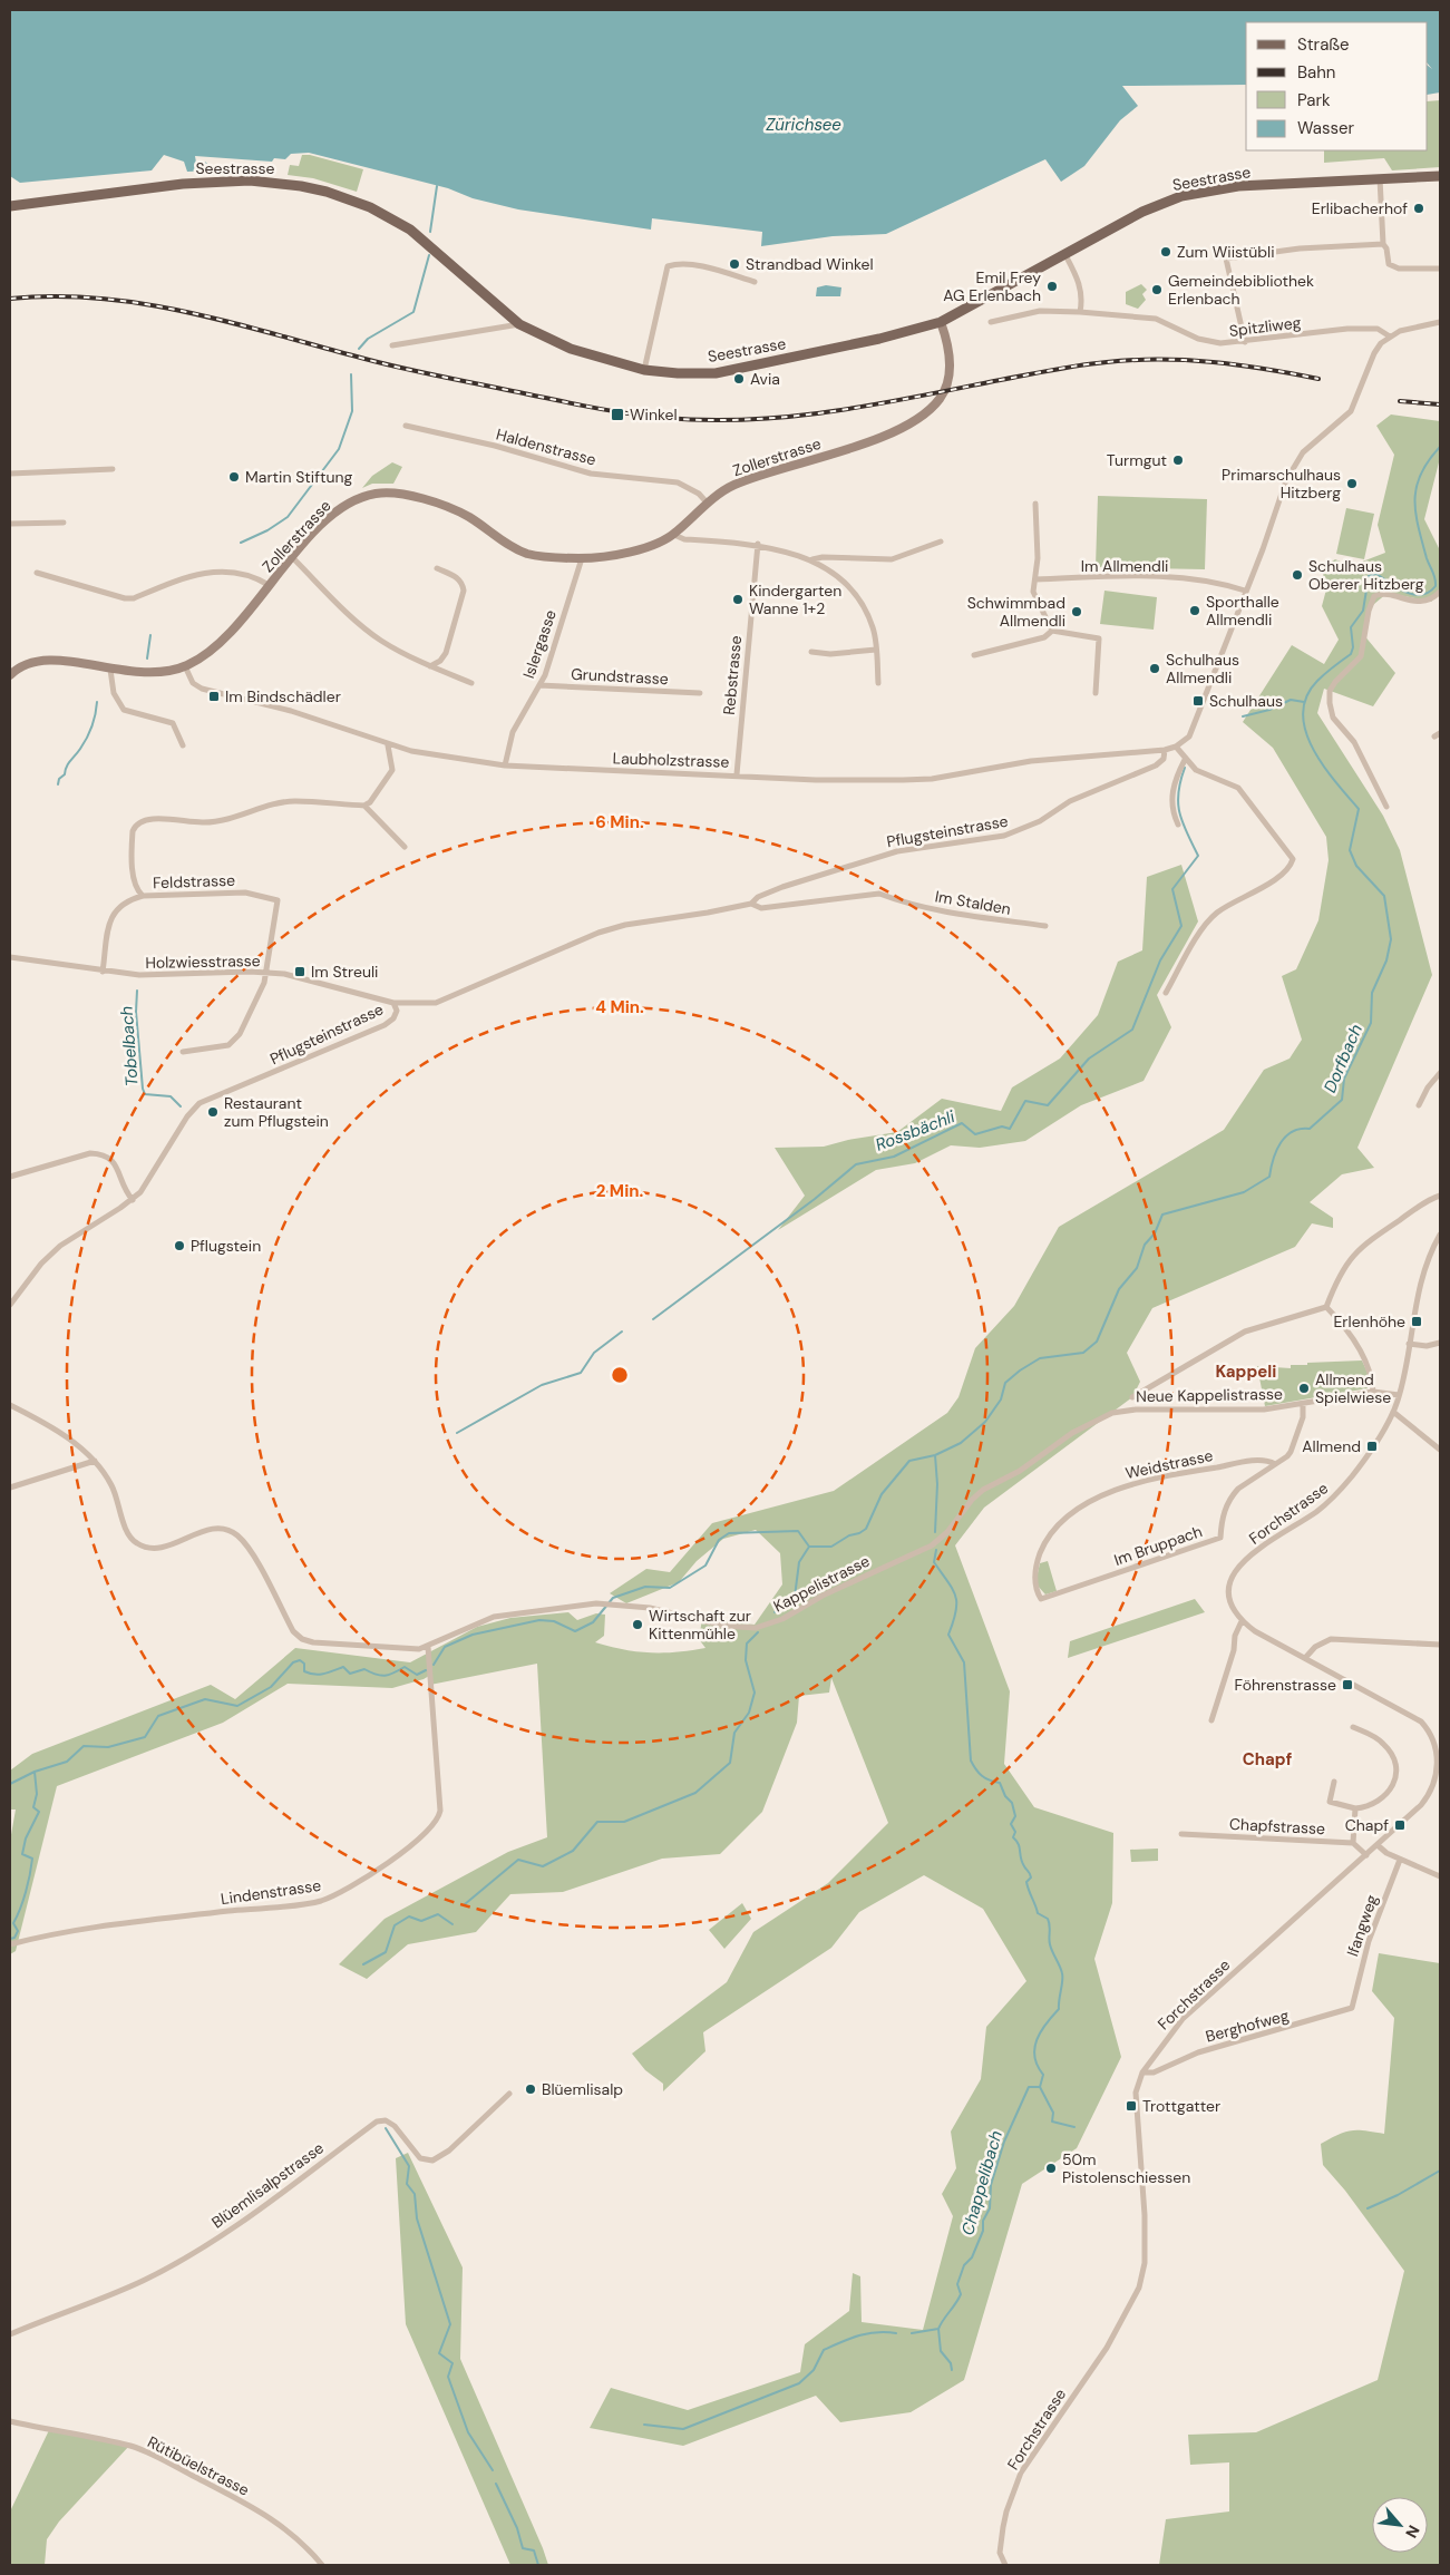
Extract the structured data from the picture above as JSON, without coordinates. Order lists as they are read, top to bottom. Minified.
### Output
{"streets":{"main road":["Seestrasse"],"street":["Spitzliweg","Haldenstrasse","Zollerstrasse","Im Allmendli","Islergasse","Rebstrasse","Grundstrasse","Laubholzstrasse","Pflugsteinstrasse","Feldstrasse","Im Stalden","Holzwiesstrasse","Neue Kappelistrasse","Weidstrasse","Forchstrasse","Im Bruppach","Kappelistrasse","Chapfstrasse","Lindenstrasse","Ifangweg","Berghofweg","Blüemlisalpstrasse","Rütibüelstrasse"]},"crossings":[["Seestrasse","Zollerstrasse"],["Haldenstrasse","Zollerstrasse"],["Zollerstrasse","Islergasse"],["Zollerstrasse","Laubholzstrasse"],["Islergasse","Grundstrasse"],["Islergasse","Laubholzstrasse"],["Rebstrasse","Laubholzstrasse"],["Laubholzstrasse","Pflugsteinstrasse"],["Pflugsteinstrasse","Im Stalden"],["Pflugsteinstrasse","Holzwiesstrasse"],["Feldstrasse","Holzwiesstrasse"],["Neue Kappelistrasse","Forchstrasse"],["Neue Kappelistrasse","Im Bruppach"],["Neue Kappelistrasse","Kappelistrasse"],["Weidstrasse","Im Bruppach"],["Forchstrasse","Berghofweg"],["Kappelistrasse","Lindenstrasse"],["Ifangweg","Berghofweg"]],"districts":["Kappeli","Chapf"],"water":["Zürichsee","Tobelbach","Dorfbach","Rossbächli","Chappelibach"],"places":{"other":["Erlibacherhof","Zum Wiistübli","Strandbad Winkel","Emil Frey AG Erlenbach","Gemeindebibliothek Erlenbach","Avia","Turmgut","Martin Stiftung","Primarschulhaus Hitzberg","Schulhaus Oberer Hitzberg","Kindergarten Wanne 1+2","Sporthalle Allmendli","Schwimmbad Allmendli","Schulhaus Allmendli","Restaurant zum Pflugstein","Pflugstein","Allmend Spielwiese","Wirtschaft zur Kittenmühle","Blüemlisalp","50m Pistolenschiessen"],"transit":["Winkel","Im Bindschädler","Schulhaus","Im Streuli","Erlenhöhe","Allmend","Föhrenstrasse","Chapf","Trottgatter"]},"legend":["Straße","Bahn","Park","Wasser"],"north":"bottom right","rings":["6 Min.","4 Min.","2 Min."]}
